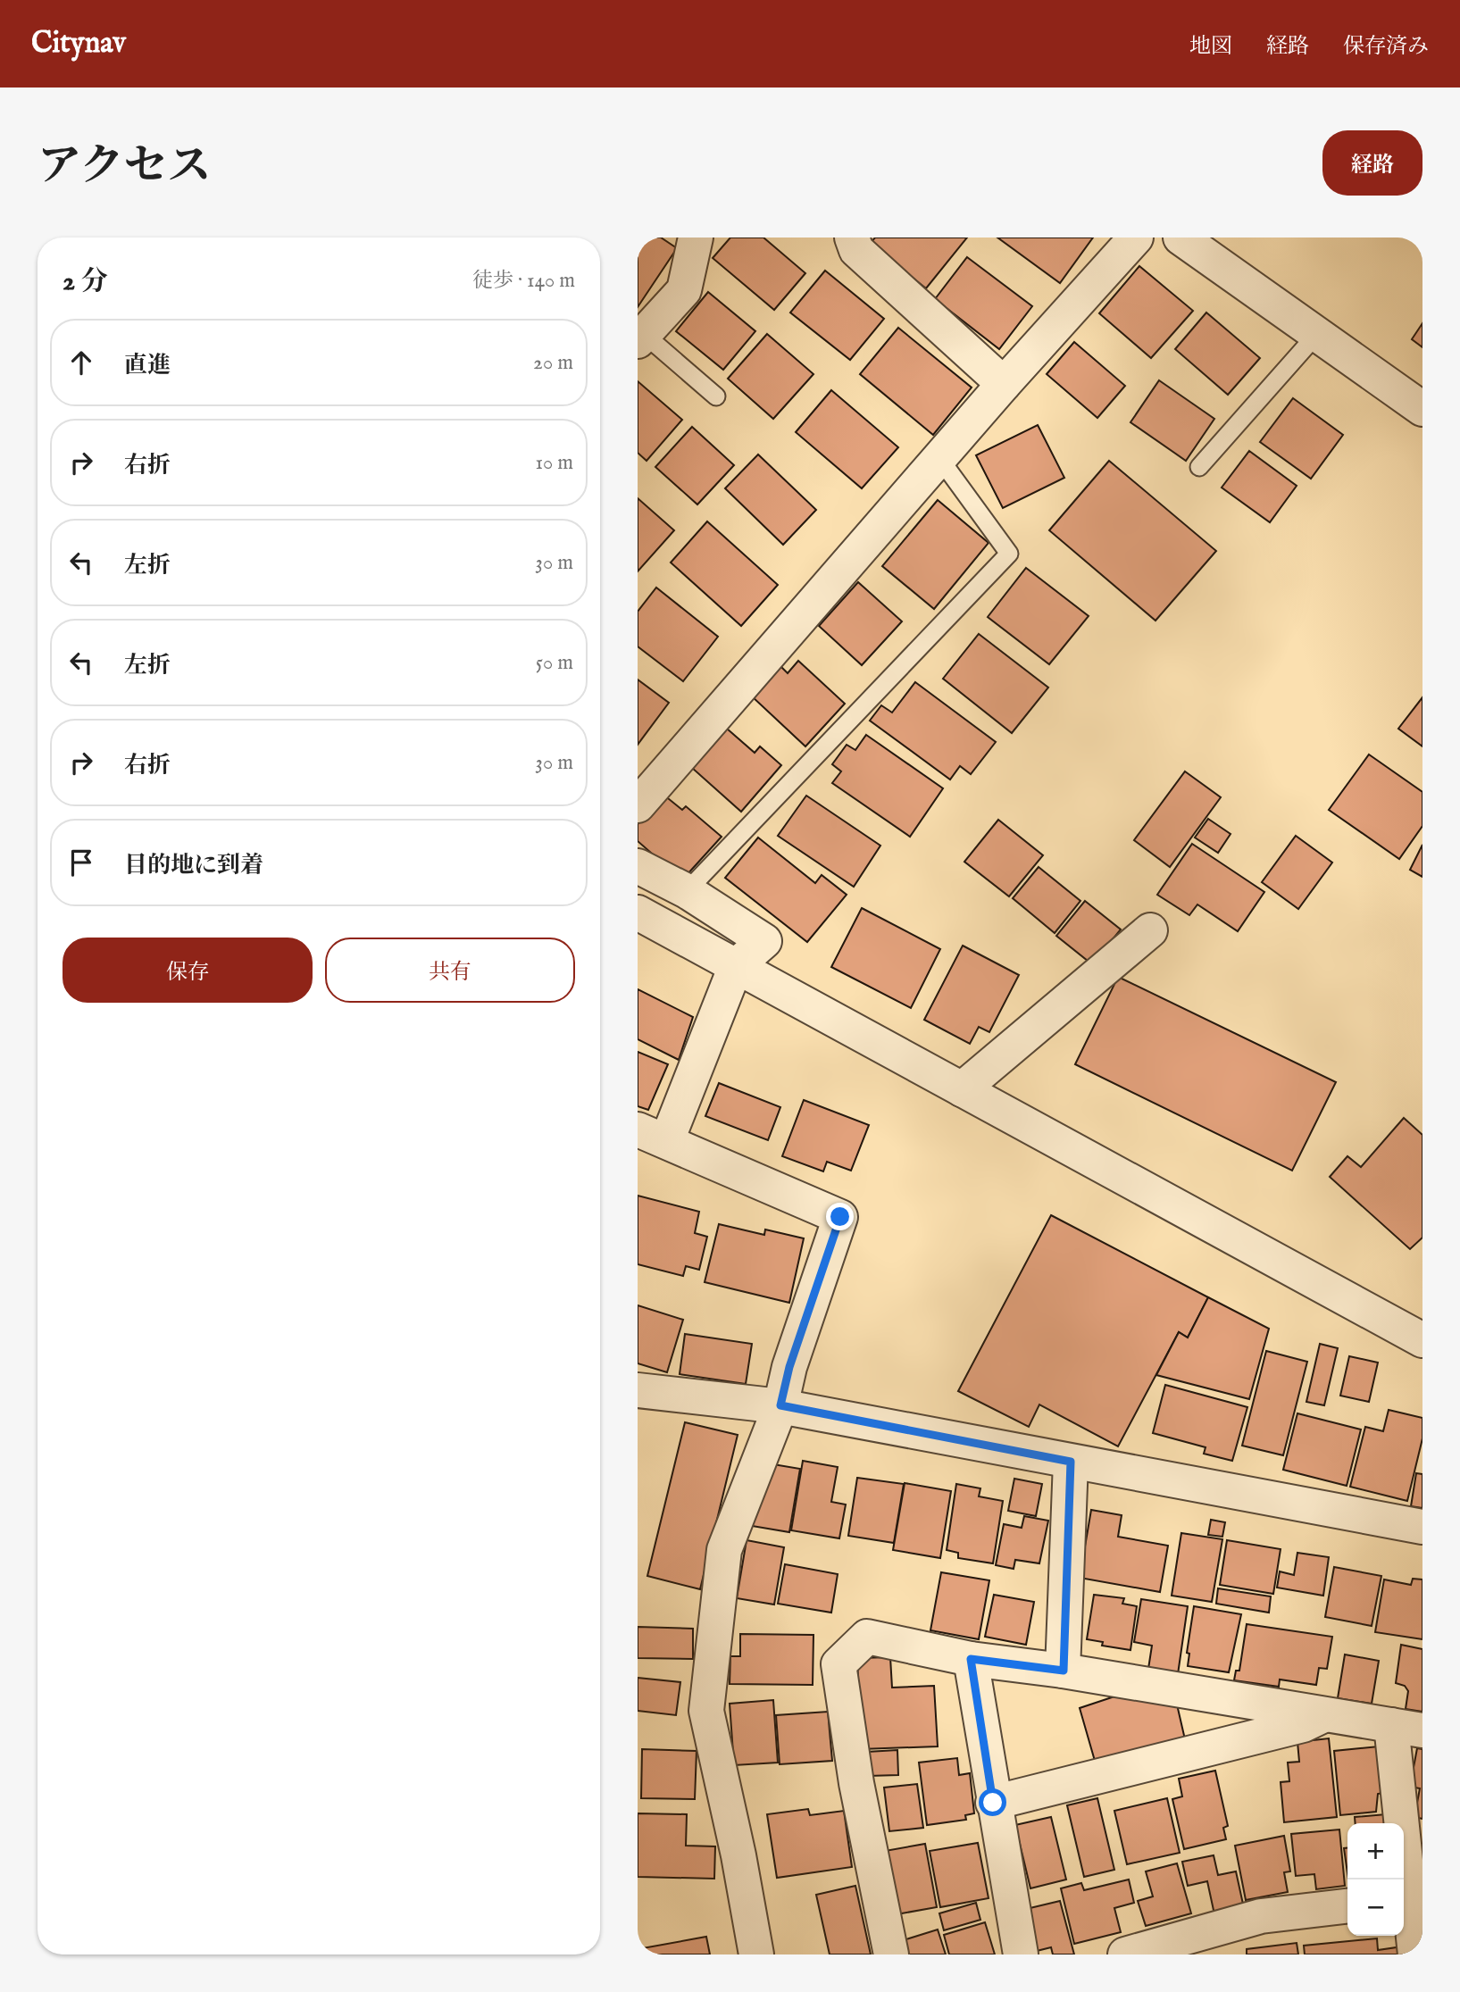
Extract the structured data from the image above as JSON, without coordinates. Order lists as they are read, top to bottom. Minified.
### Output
{"page":{"header":"Citynav","nav":["地図","経路","保存済み"],"title":"アクセス","buttons":["経路",["保存","共有"]],"heading":["2 分","徒歩 · 140 m"],"list":[["直進","20 m"],["右折","10 m"],["左折","30 m"],["左折","50 m"],["右折","30 m"],"目的地に到着"],"map_buttons":["+","−"]}}
